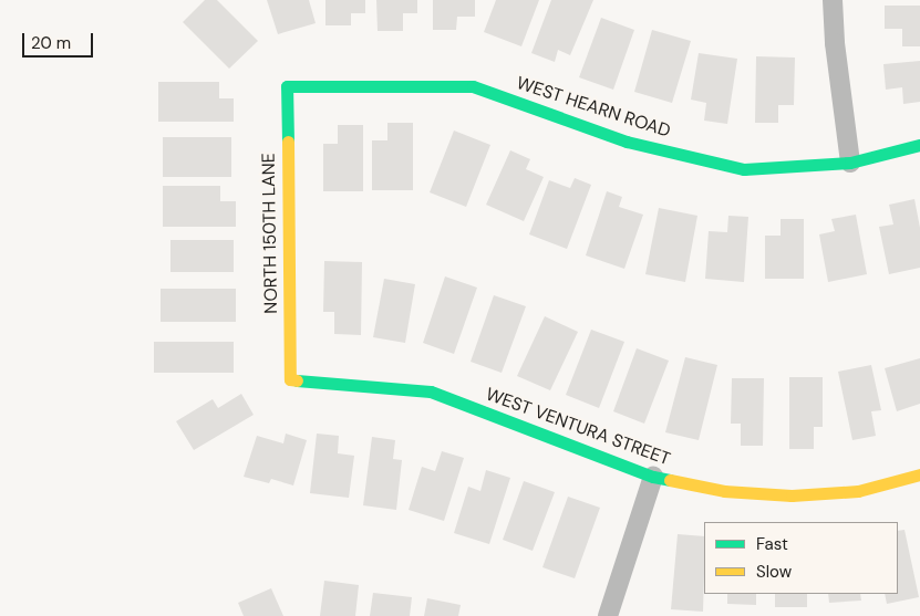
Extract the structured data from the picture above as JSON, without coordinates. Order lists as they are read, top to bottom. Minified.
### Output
{"streets":{"street":["WEST HEARN ROAD","NORTH 150TH LANE","WEST VENTURA STREET"]},"crossings":[["WEST HEARN ROAD","NORTH 150TH LANE"],["NORTH 150TH LANE","WEST VENTURA STREET"]],"legend":["Fast","Slow"],"scale_bar":"20 m"}
